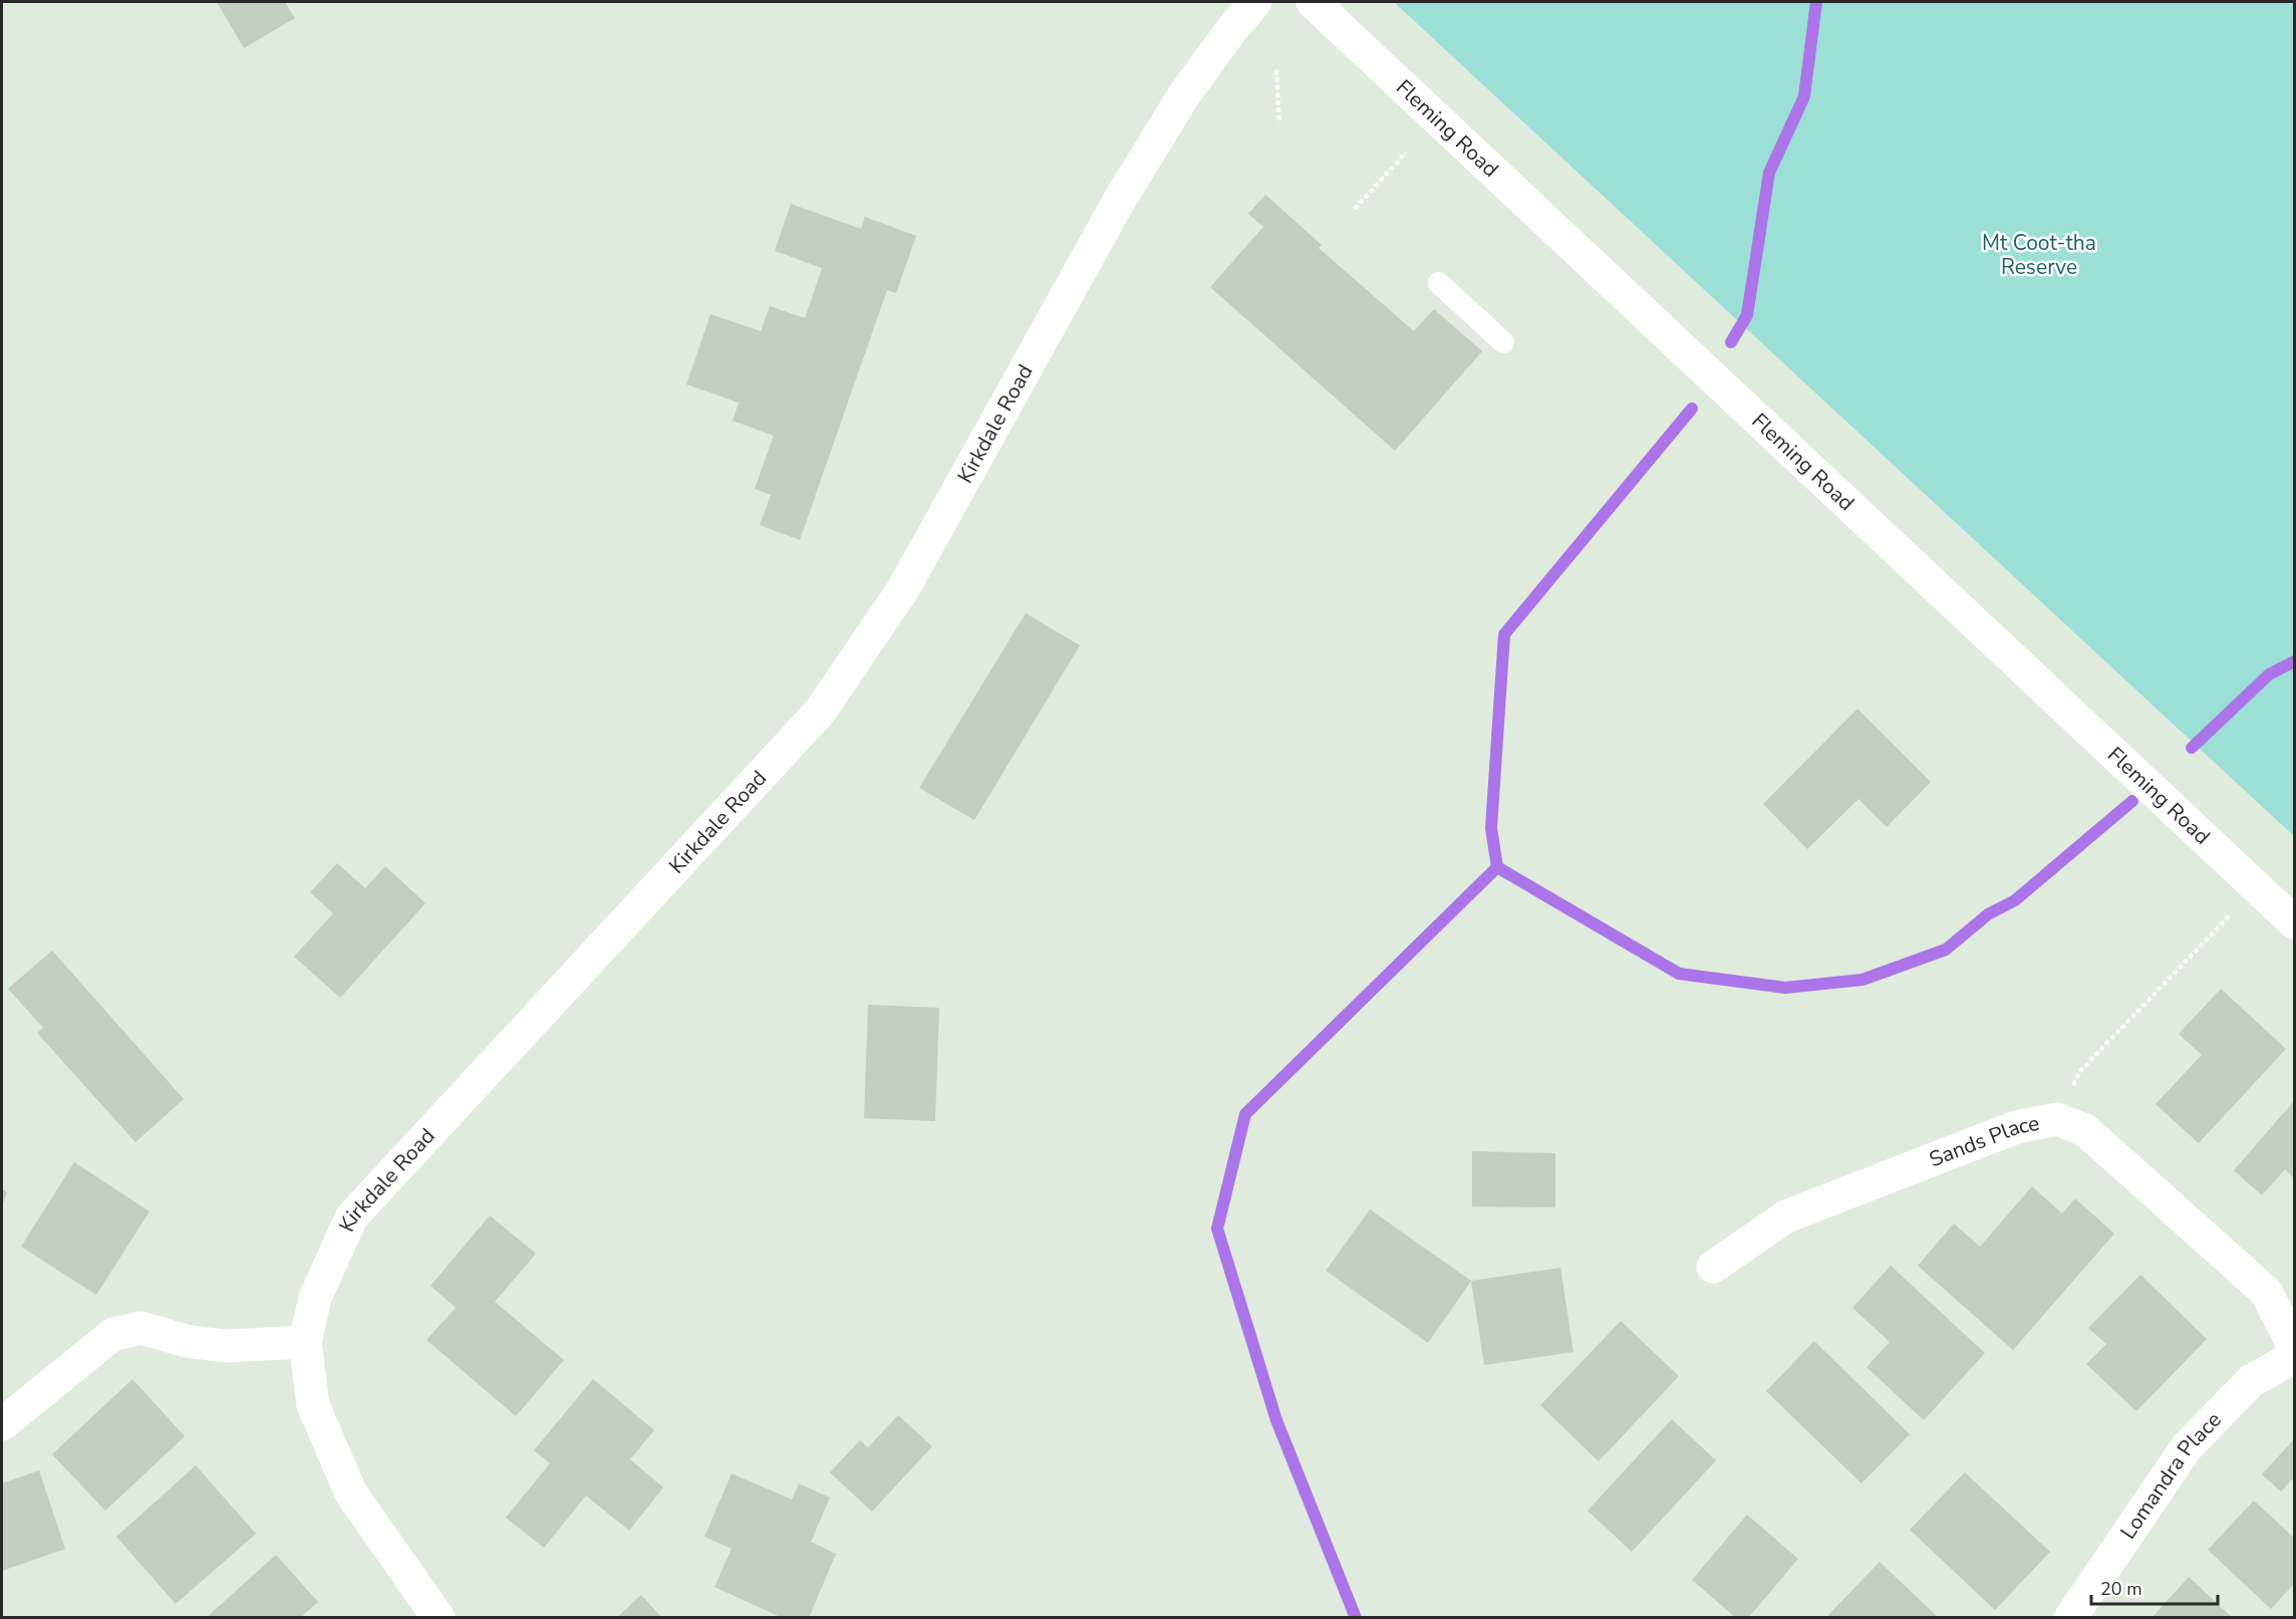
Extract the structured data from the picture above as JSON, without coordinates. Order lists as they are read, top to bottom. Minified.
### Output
{"streets":{"street":["Fleming Road","Kirkdale Road","Sands Place","Lomandra Place"]},"parks":["Mt Coot-tha Reserve"],"scale_bar":"20 m"}
